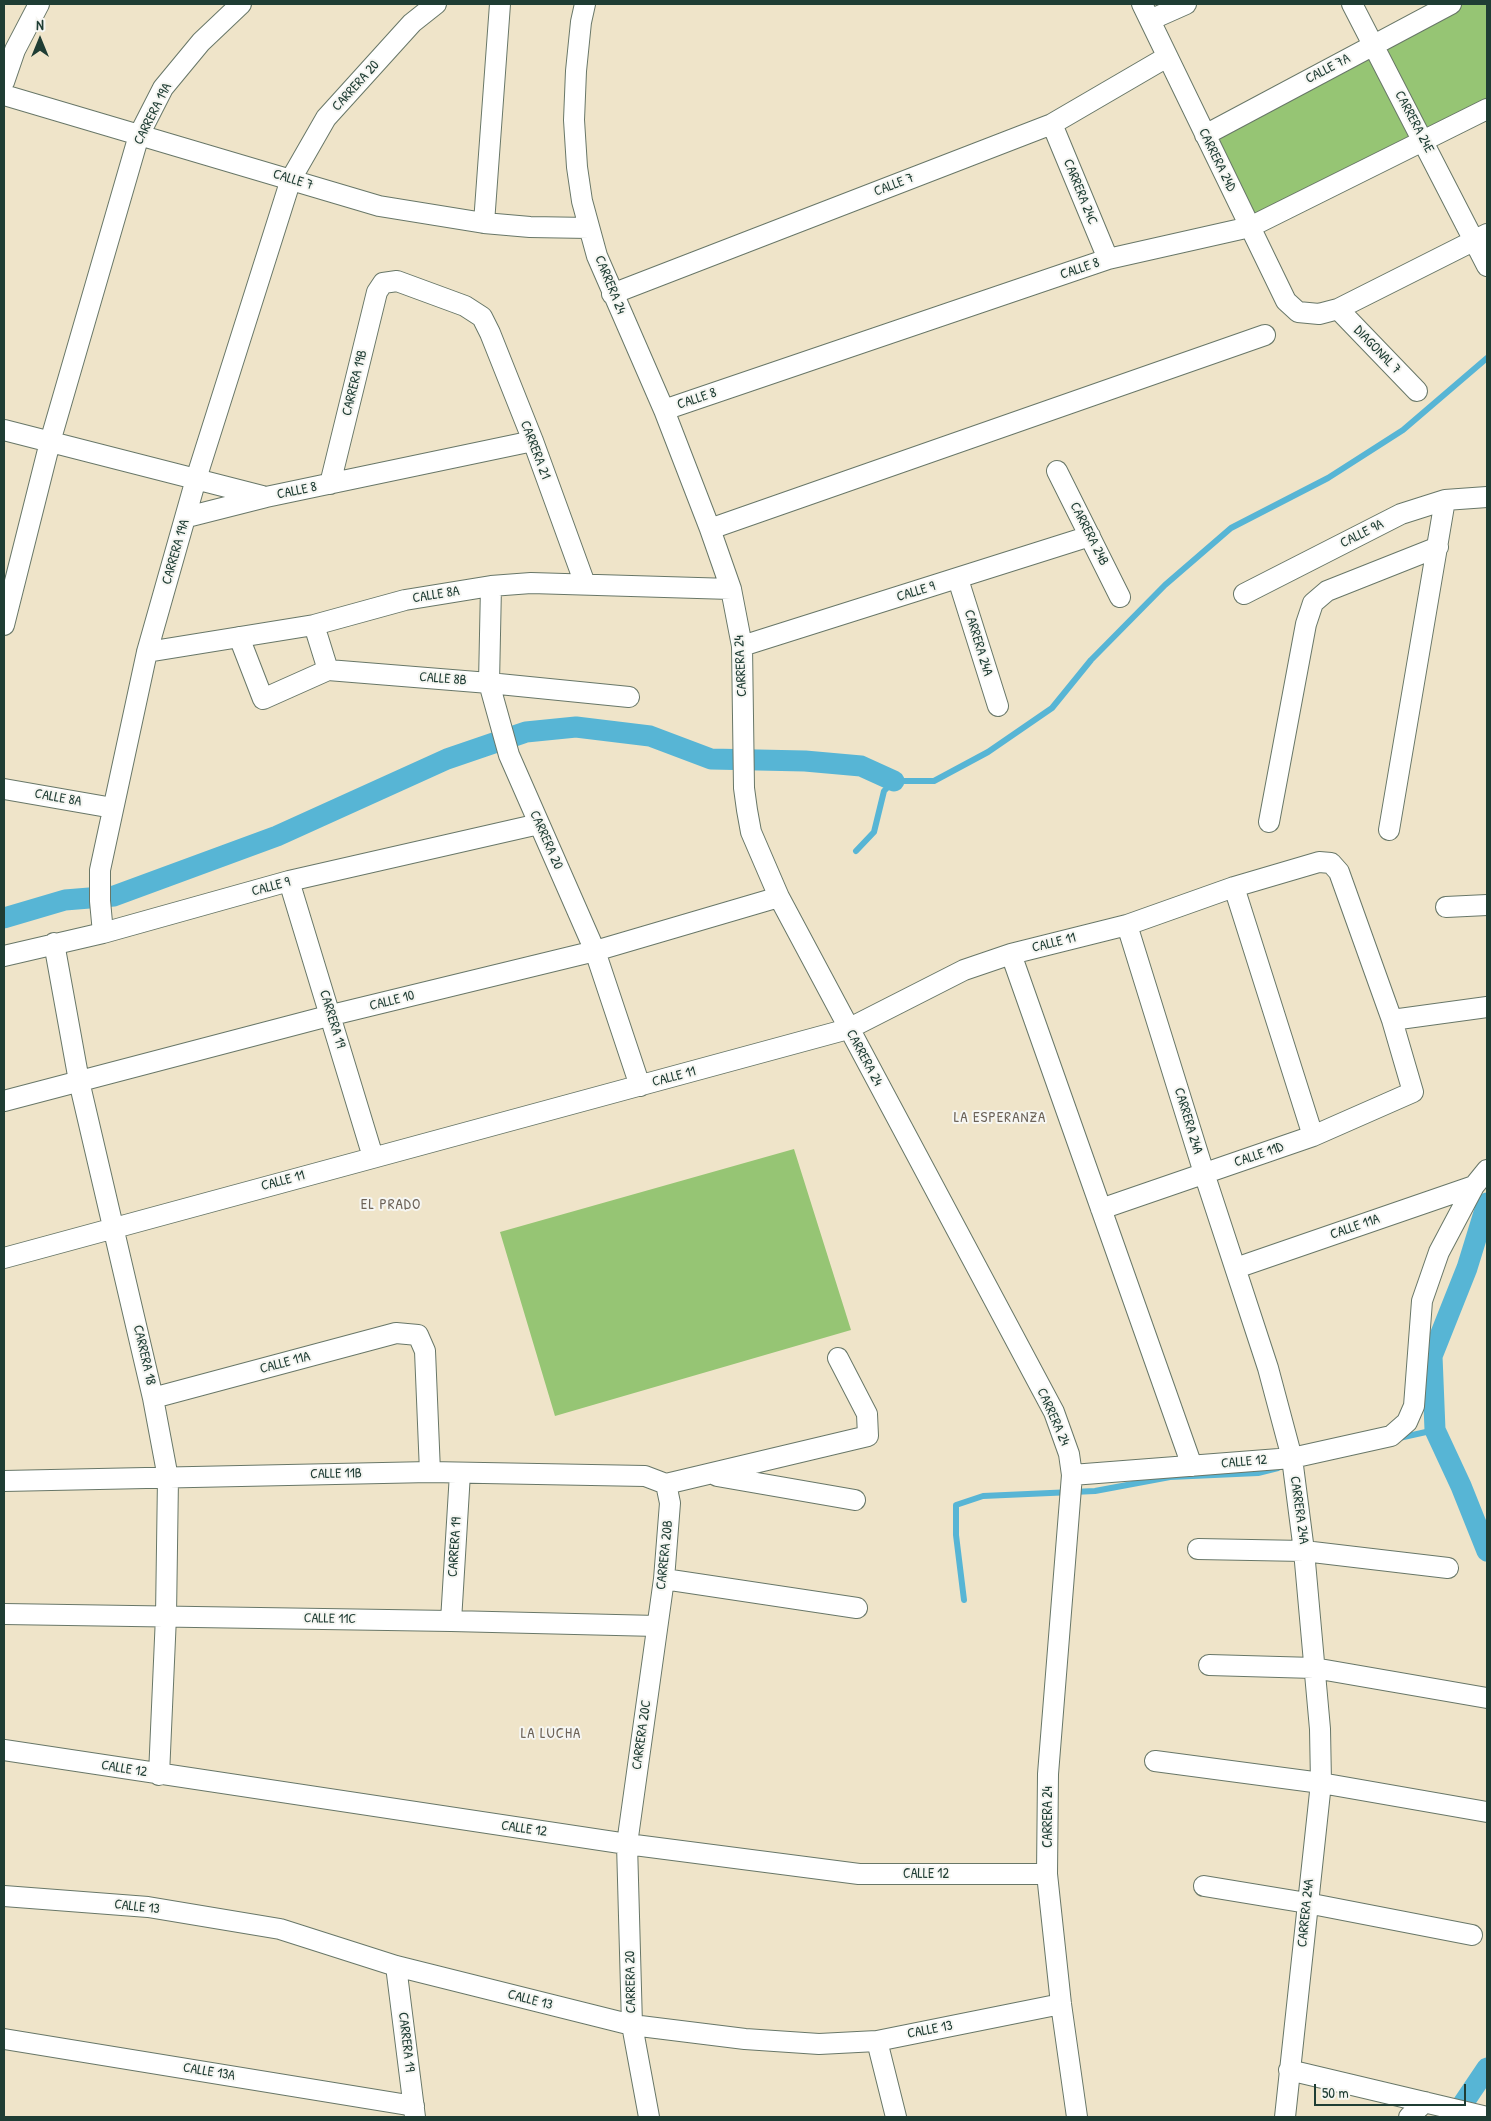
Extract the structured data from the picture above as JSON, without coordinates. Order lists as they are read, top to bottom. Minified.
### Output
{"streets":{"street":["CALLE 7A","CARRERA 20","CARRERA 19A","CARRERA 24E","CARRERA 24D","CALLE 7","CARRERA 24C","CALLE 8","CARRERA 24","DIAGONAL 7","CARRERA 19B","CARRERA 21","CARRERA 24B","CALLE 9A","CALLE 9","CALLE 8A","CARRERA 24A","CALLE 8B","CALLE 11","CALLE 10","CARRERA 19","CALLE 11D","CALLE 11A","CARRERA 18","CALLE 12","CALLE 11B","CARRERA 20B","CALLE 11C","CARRERA 20C","CALLE 13","CALLE 13A"]},"crossings":[["CALLE 7A","CARRERA 24E"],["CALLE 7A","CARRERA 24D"],["CARRERA 20","CARRERA 19A"],["CARRERA 20","CALLE 7"],["CARRERA 20","CALLE 9"],["CARRERA 20","CALLE 8A"],["CARRERA 20","CALLE 8B"],["CARRERA 20","CALLE 11"],["CARRERA 20","CALLE 10"],["CARRERA 20","CALLE 12"],["CARRERA 20","CARRERA 20C"],["CARRERA 20","CALLE 13"],["CARRERA 19A","CALLE 7"],["CARRERA 19A","CALLE 8"],["CARRERA 19A","CALLE 9"],["CARRERA 19A","CALLE 8A"],["CARRERA 24E","CALLE 8"],["CARRERA 24D","CALLE 7"],["CARRERA 24D","CALLE 8"],["CARRERA 24D","DIAGONAL 7"],["CALLE 7","CARRERA 24C"],["CALLE 7","CARRERA 24"],["CARRERA 24C","CALLE 8"],["CALLE 8","CARRERA 24"],["CALLE 8","CARRERA 19B"],["CALLE 8","CARRERA 21"],["CARRERA 24","CALLE 9"],["CARRERA 24","CALLE 8A"],["CARRERA 24","CALLE 11"],["CARRERA 24","CALLE 10"],["CARRERA 24","CALLE 12"],["CARRERA 24","CALLE 13"],["CARRERA 19B","CARRERA 21"],["CARRERA 21","CALLE 8A"],["CARRERA 24B","CALLE 9"],["CALLE 9","CARRERA 24A"],["CALLE 9","CARRERA 19"],["CALLE 9","CARRERA 18"],["CALLE 8A","CALLE 8B"],["CARRERA 24A","CALLE 11"],["CARRERA 24A","CALLE 11D"],["CARRERA 24A","CALLE 11A"],["CARRERA 24A","CALLE 12"],["CALLE 11","CARRERA 19"],["CALLE 11","CALLE 11D"],["CALLE 11","CARRERA 18"],["CALLE 10","CARRERA 19"],["CALLE 10","CARRERA 18"],["CARRERA 19","CALLE 11B"],["CARRERA 19","CALLE 11C"],["CARRERA 19","CALLE 13"],["CARRERA 19","CALLE 13A"],["CALLE 11A","CARRERA 18"],["CALLE 11A","CALLE 12"],["CALLE 11A","CALLE 11B"],["CARRERA 18","CALLE 12"],["CARRERA 18","CALLE 11B"],["CARRERA 18","CALLE 11C"],["CALLE 12","CARRERA 20C"],["CALLE 11B","CARRERA 20B"],["CARRERA 20B","CALLE 11C"],["CARRERA 20B","CARRERA 20C"],["CALLE 11C","CARRERA 20C"]],"districts":["LA ESPERANZA","EL PRADO","LA LUCHA"],"scale_bar":"50 m","north":"top"}
